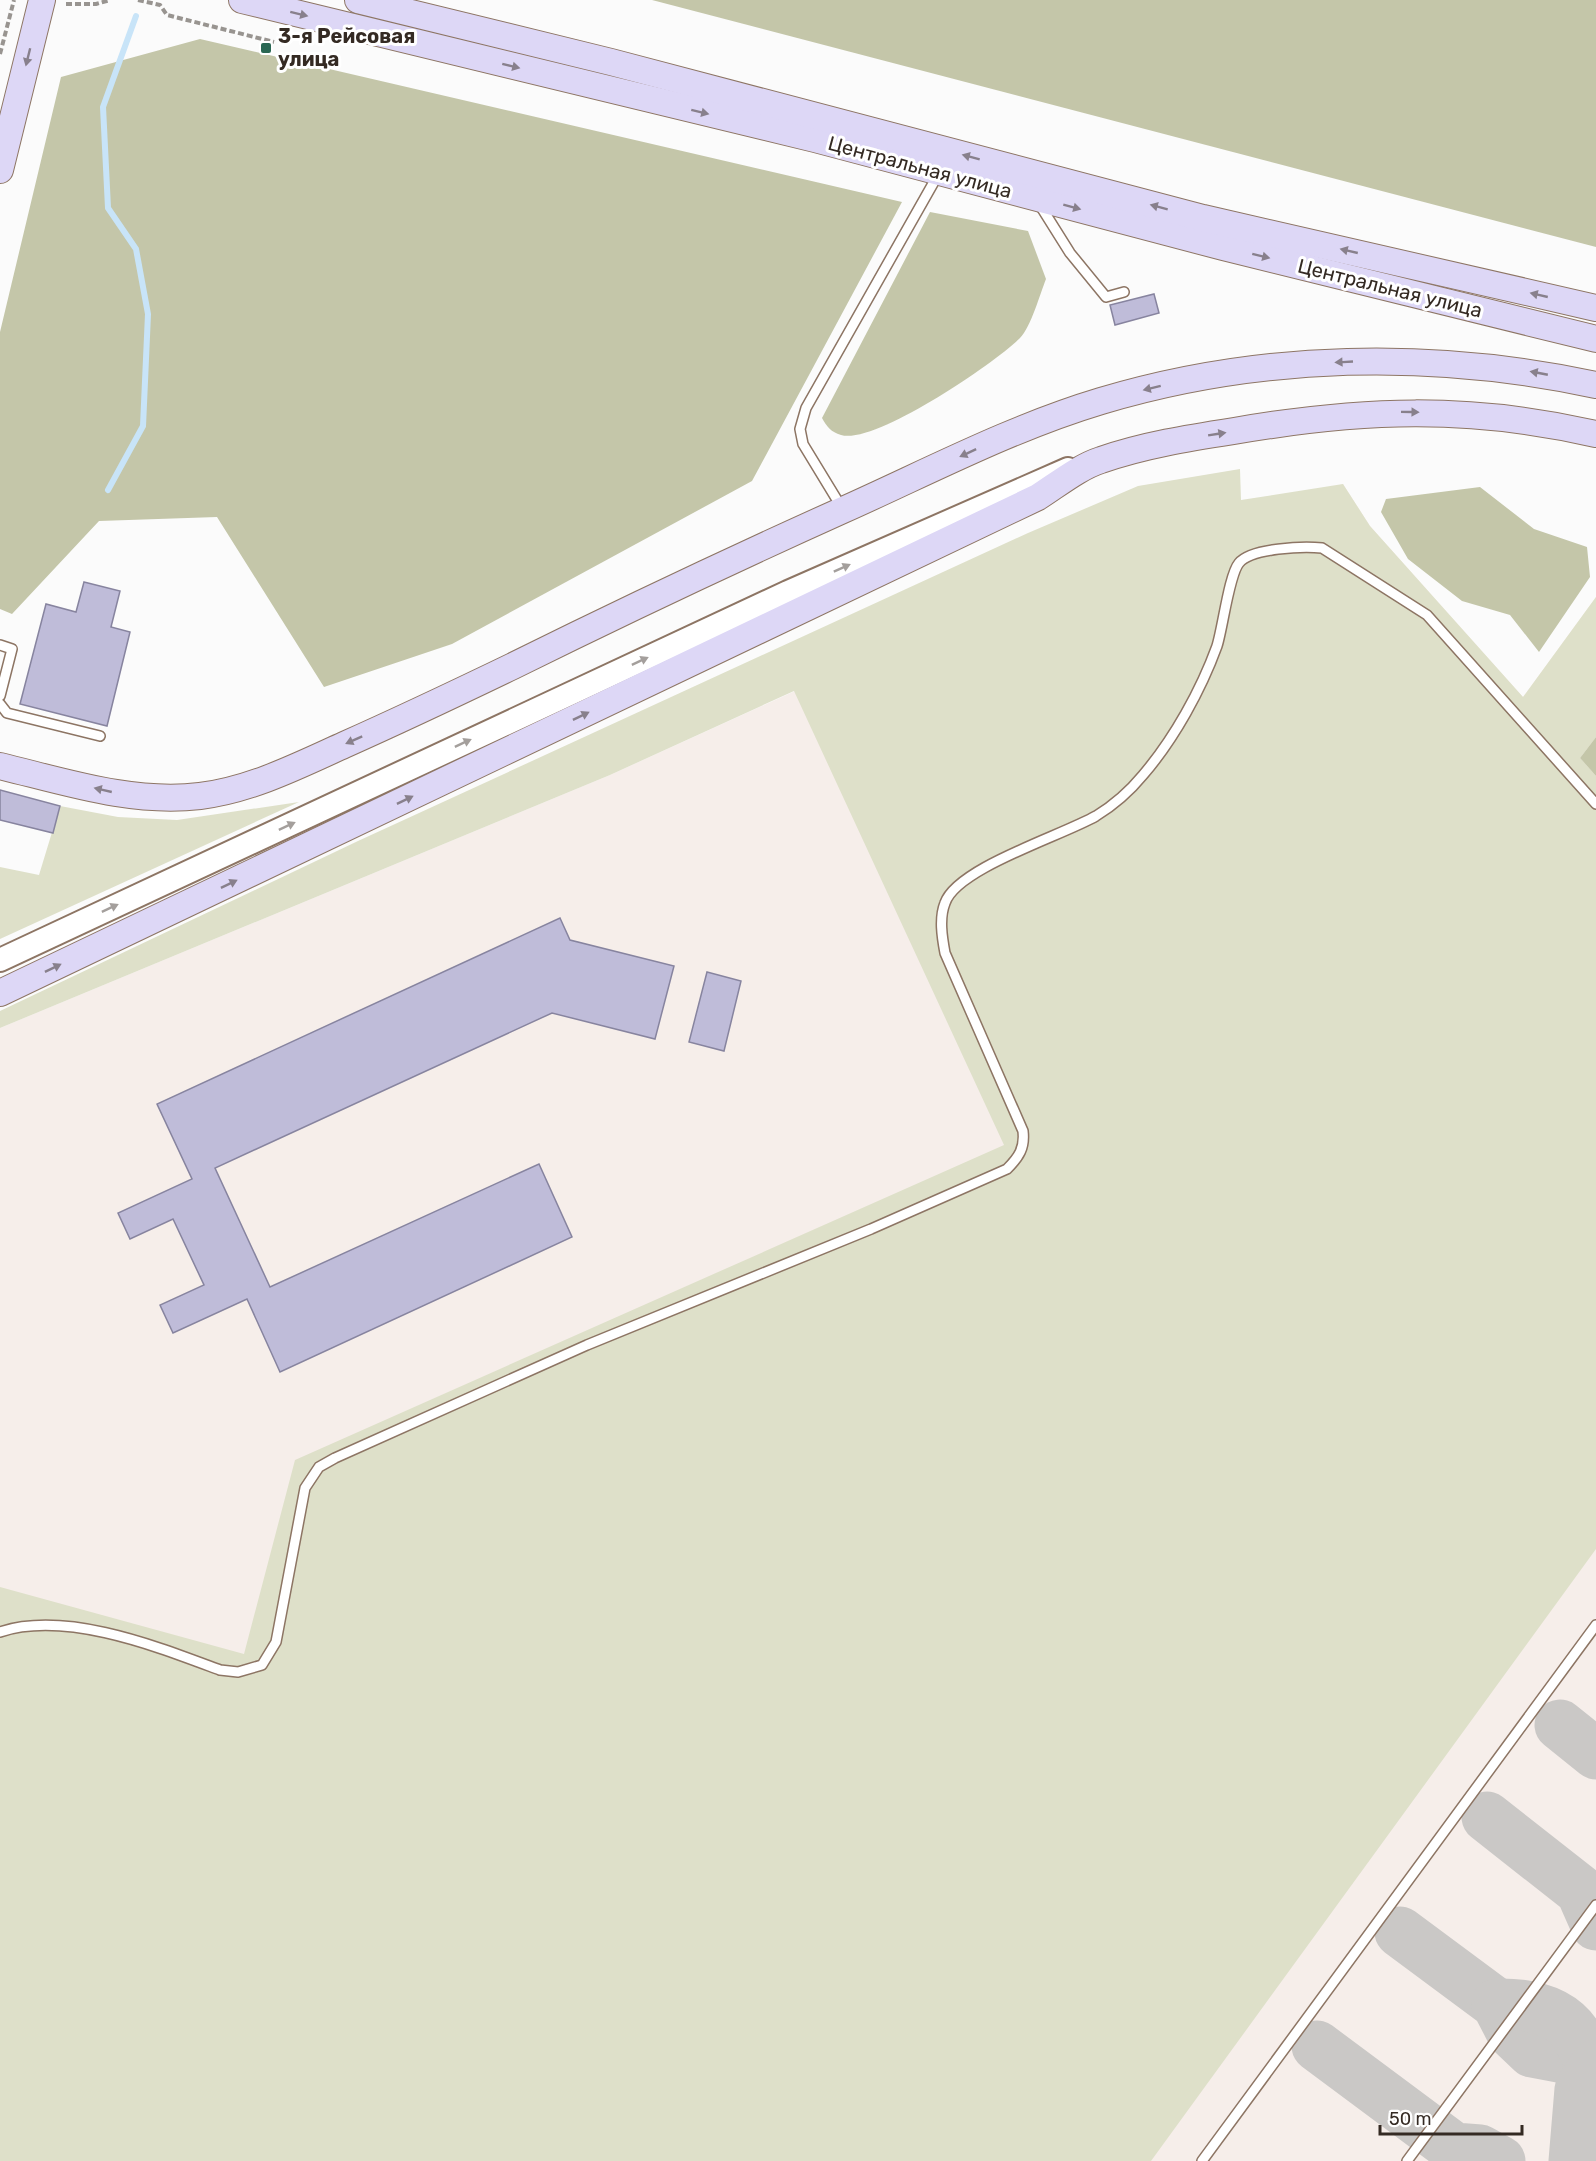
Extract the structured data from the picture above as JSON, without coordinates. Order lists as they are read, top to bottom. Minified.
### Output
{"streets":{"main road":["Центральная улица"]},"places":{"transit":["3-я Рейсовая улица"]},"scale_bar":"50 m"}
